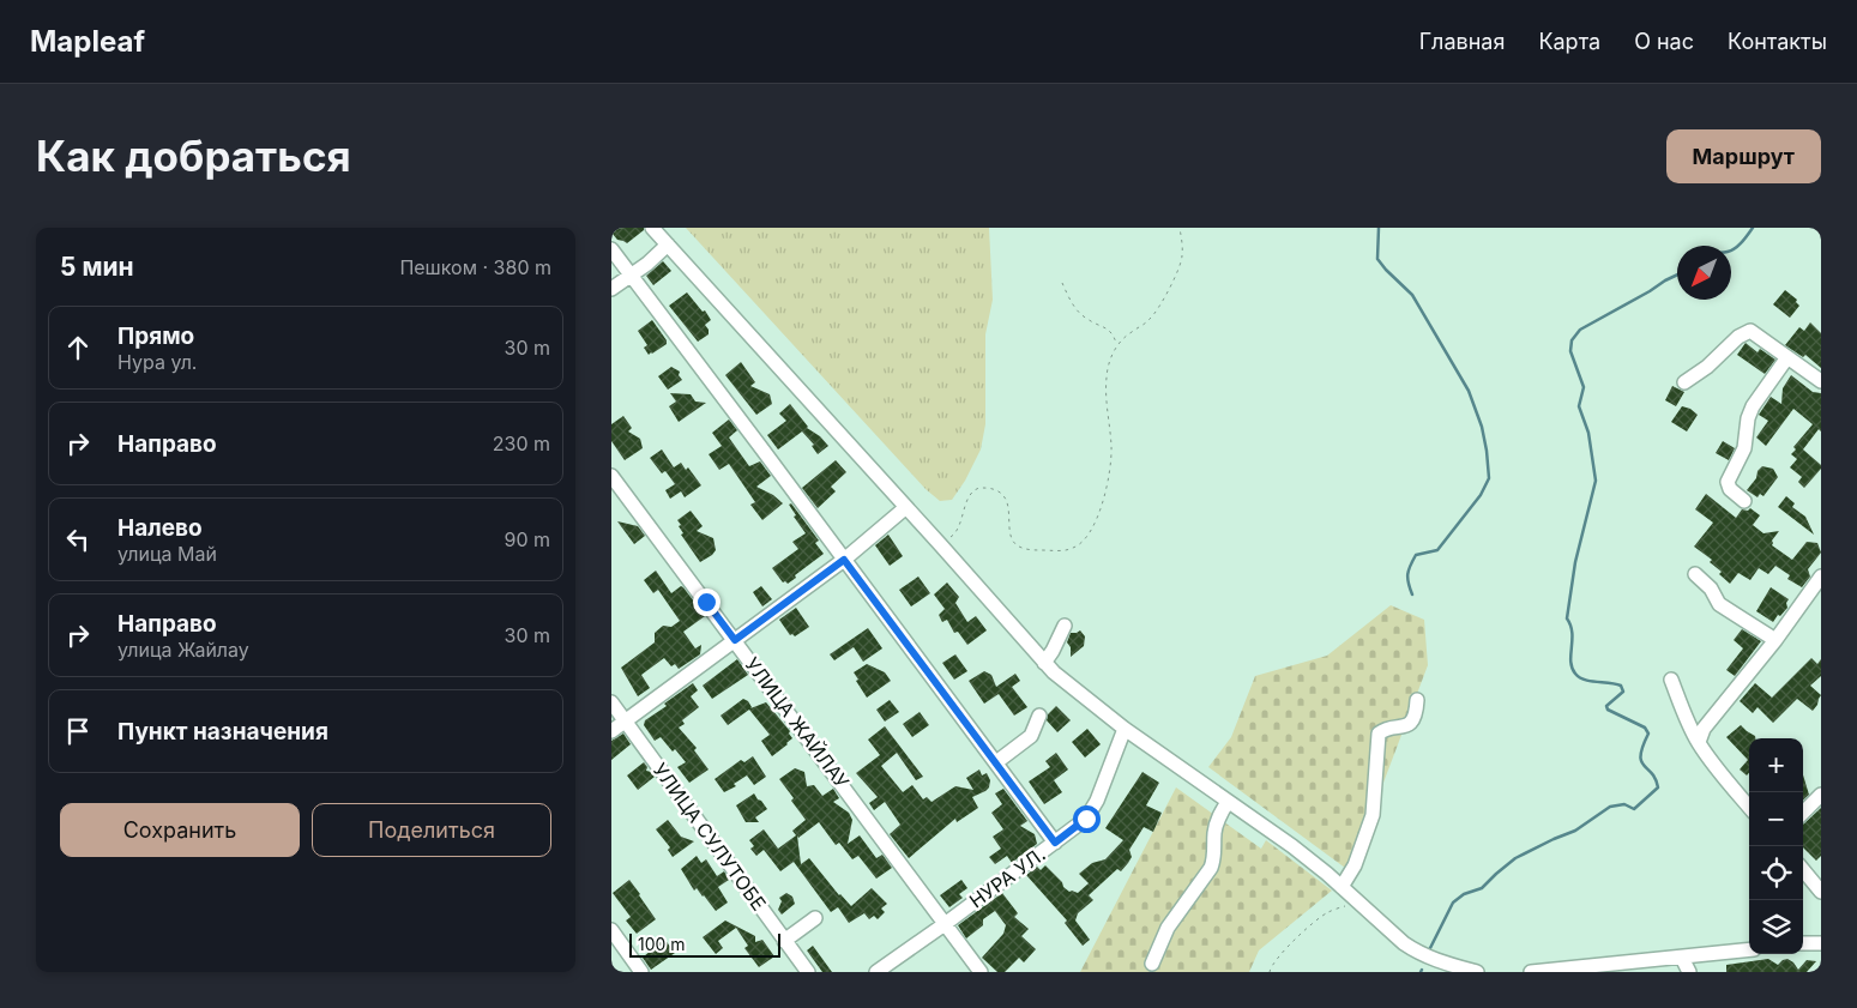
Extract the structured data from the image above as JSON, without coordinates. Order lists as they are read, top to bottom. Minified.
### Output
{"streets":{"street":["УЛИЦА ЖАЙЛАУ","УЛИЦА СУЛУТОБЕ","НУРА УЛ."]},"crossings":[["УЛИЦА ЖАЙЛАУ","НУРА УЛ."]],"scale_bar":"100 m","north":"bottom left","page":{"header":"Mapleaf","nav":["Главная","Карта","О нас","Контакты"],"buttons":["Маршрут",["Сохранить","Поделиться"]],"title":"Как добраться","heading":["5 мин","Пешком · 380 m"],"list":[["Прямо","Нура ул.","30 m"],["Направо","230 m"],["Налево","улица Май","90 m"],["Направо","улица Жайлау","30 m"],"Пункт назначения"],"map_buttons":["+","−"],"scale":"100 m"}}
